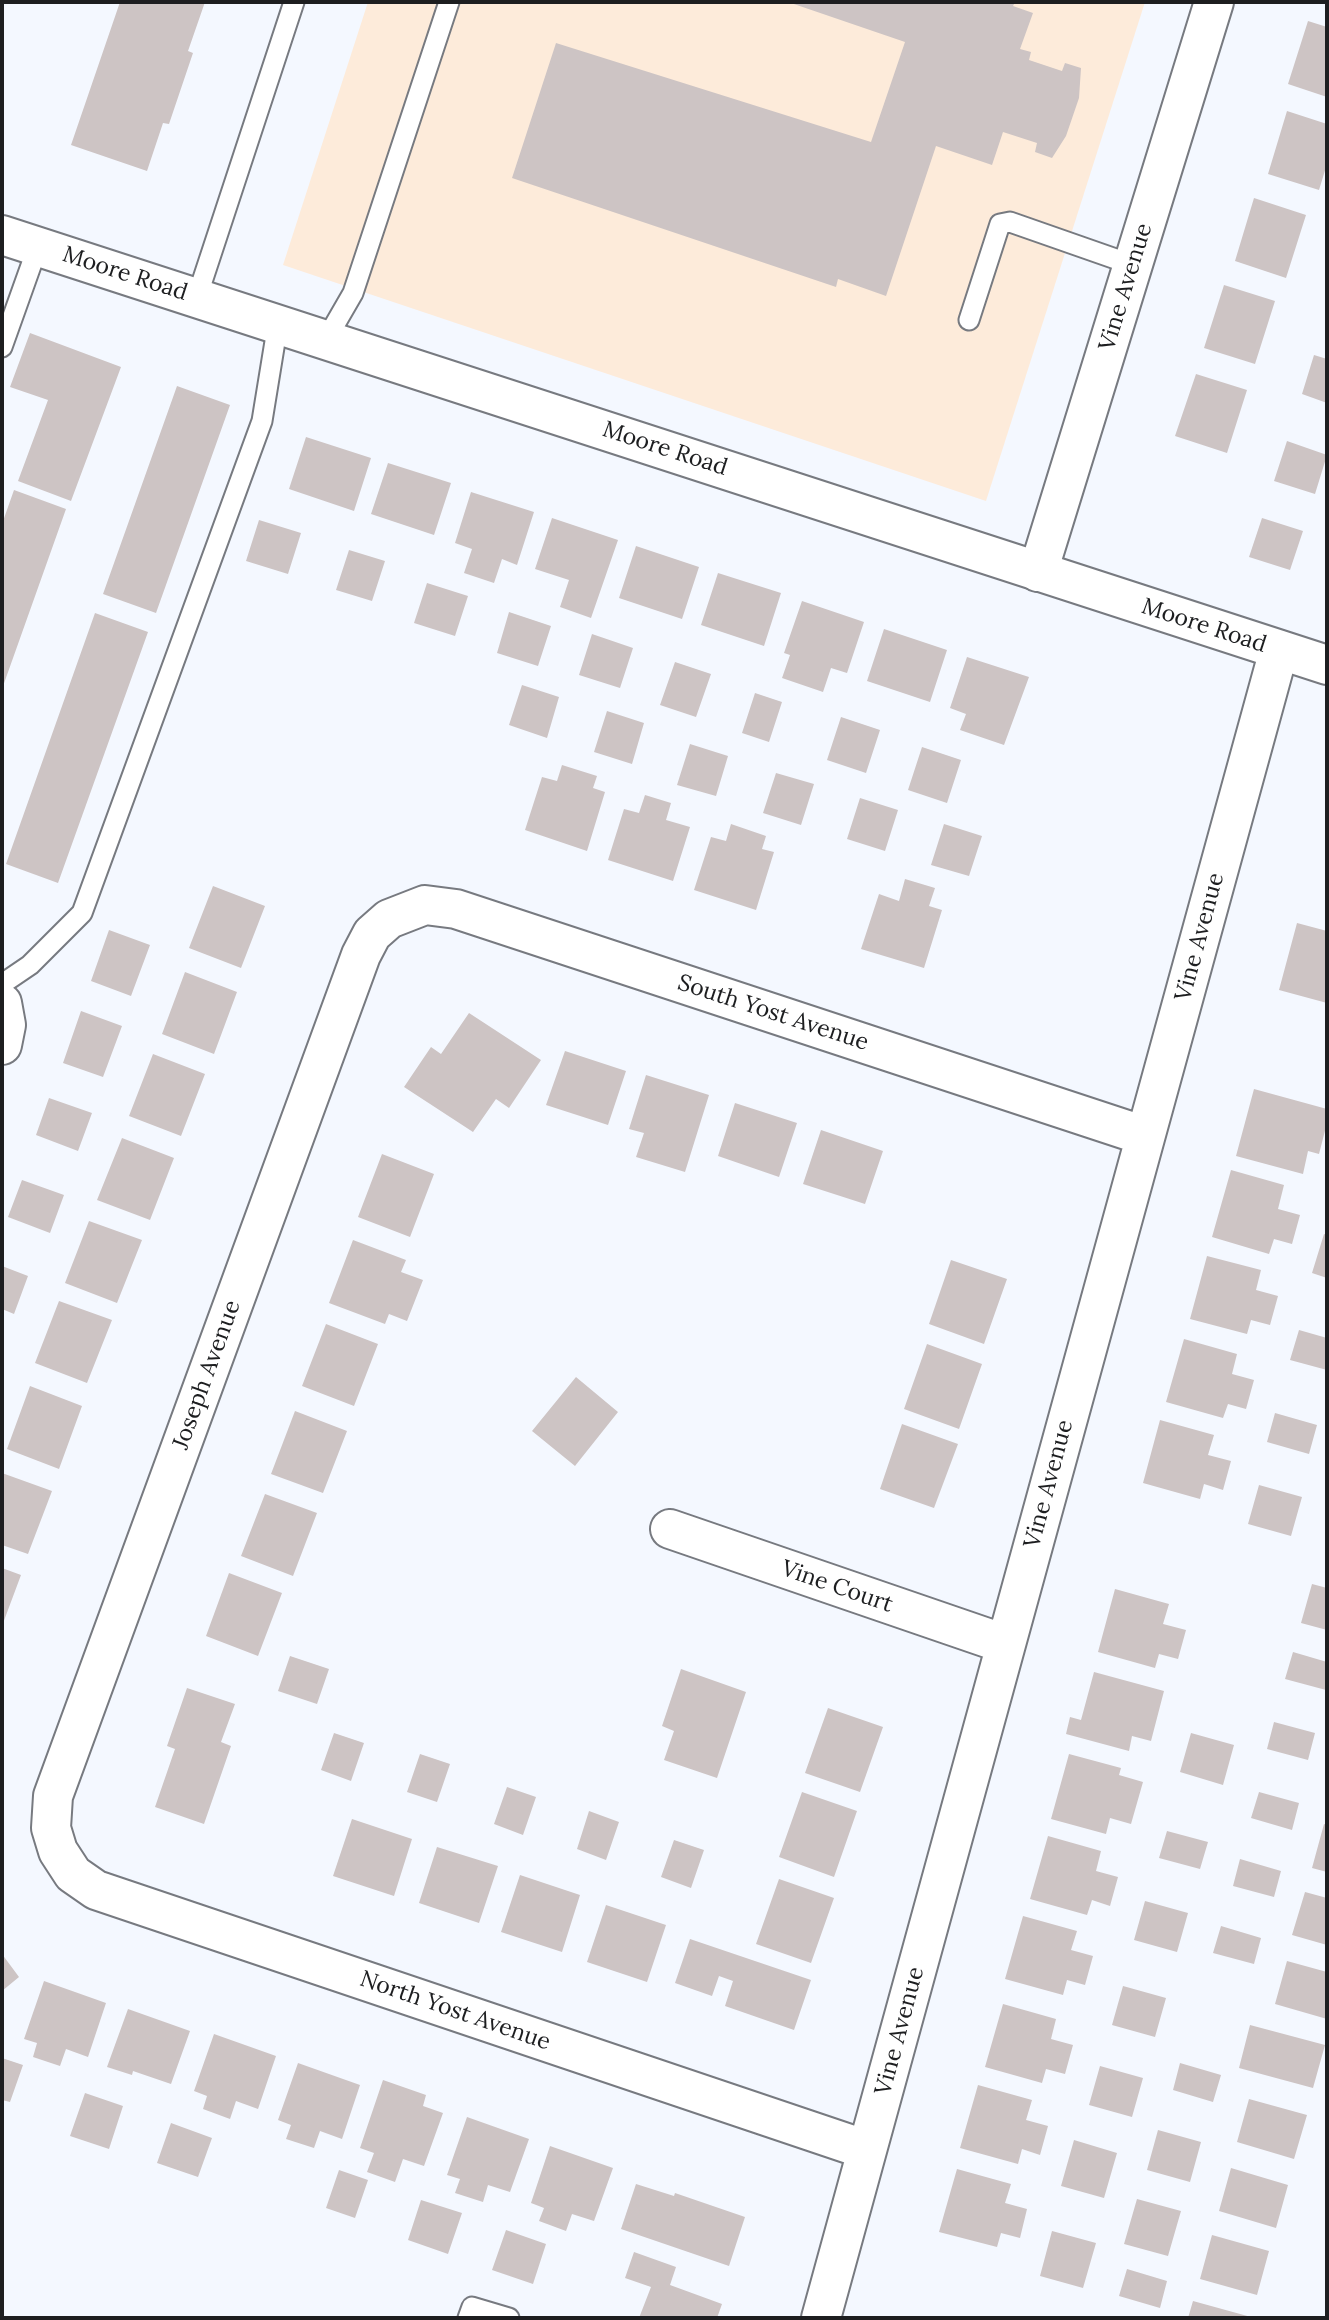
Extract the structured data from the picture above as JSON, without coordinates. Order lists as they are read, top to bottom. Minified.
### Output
{"streets":{"street":["Moore Road","Vine Avenue","South Yost Avenue","Joseph Avenue","Vine Court","North Yost Avenue"]},"crossings":[["Moore Road","Vine Avenue"],["Vine Avenue","South Yost Avenue"],["Vine Avenue","Vine Court"],["Vine Avenue","North Yost Avenue"],["South Yost Avenue","Joseph Avenue"],["Joseph Avenue","North Yost Avenue"]]}
